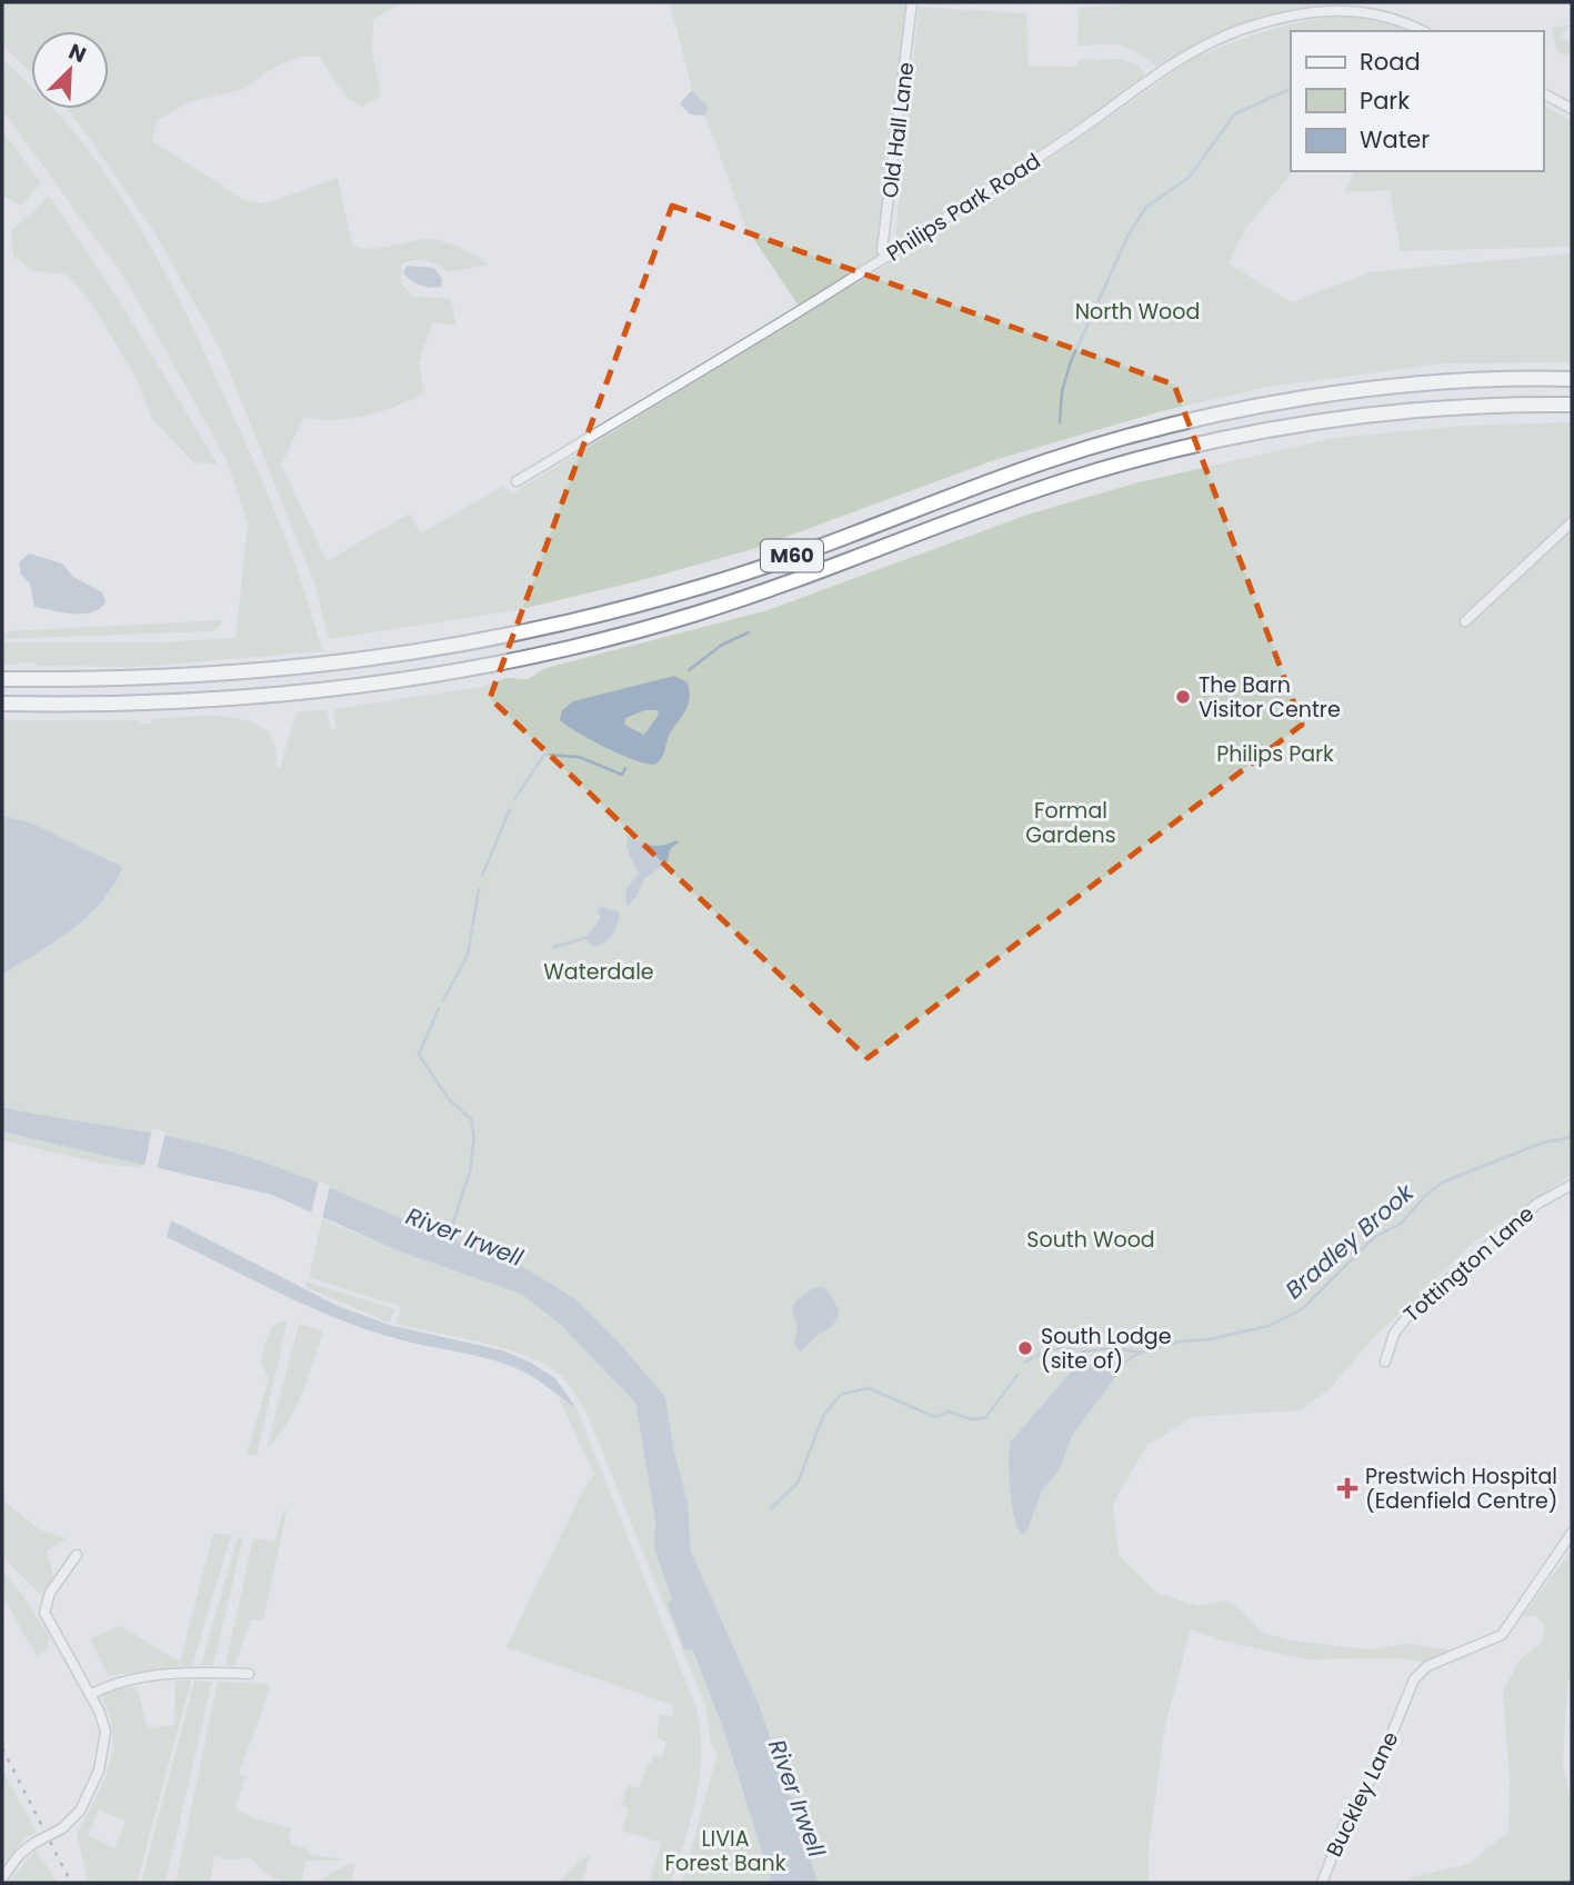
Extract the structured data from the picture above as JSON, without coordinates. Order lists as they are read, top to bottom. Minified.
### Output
{"streets":{"highway":["M60"],"street":["Old Hall Lane","Philips Park Road","Tottington Lane","Buckley Lane"]},"crossings":[["Old Hall Lane","Philips Park Road"]],"water":["River Irwell","Bradley Brook"],"parks":["North Wood","Philips Park","Formal Gardens","Waterdale","South Wood","LIVIA Forest Bank"],"places":{"other":["The Barn Visitor Centre","South Lodge (site of)"],"health":["Prestwich Hospital (Edenfield Centre)"]},"legend":["Road","Park","Water"],"north":"top right"}
